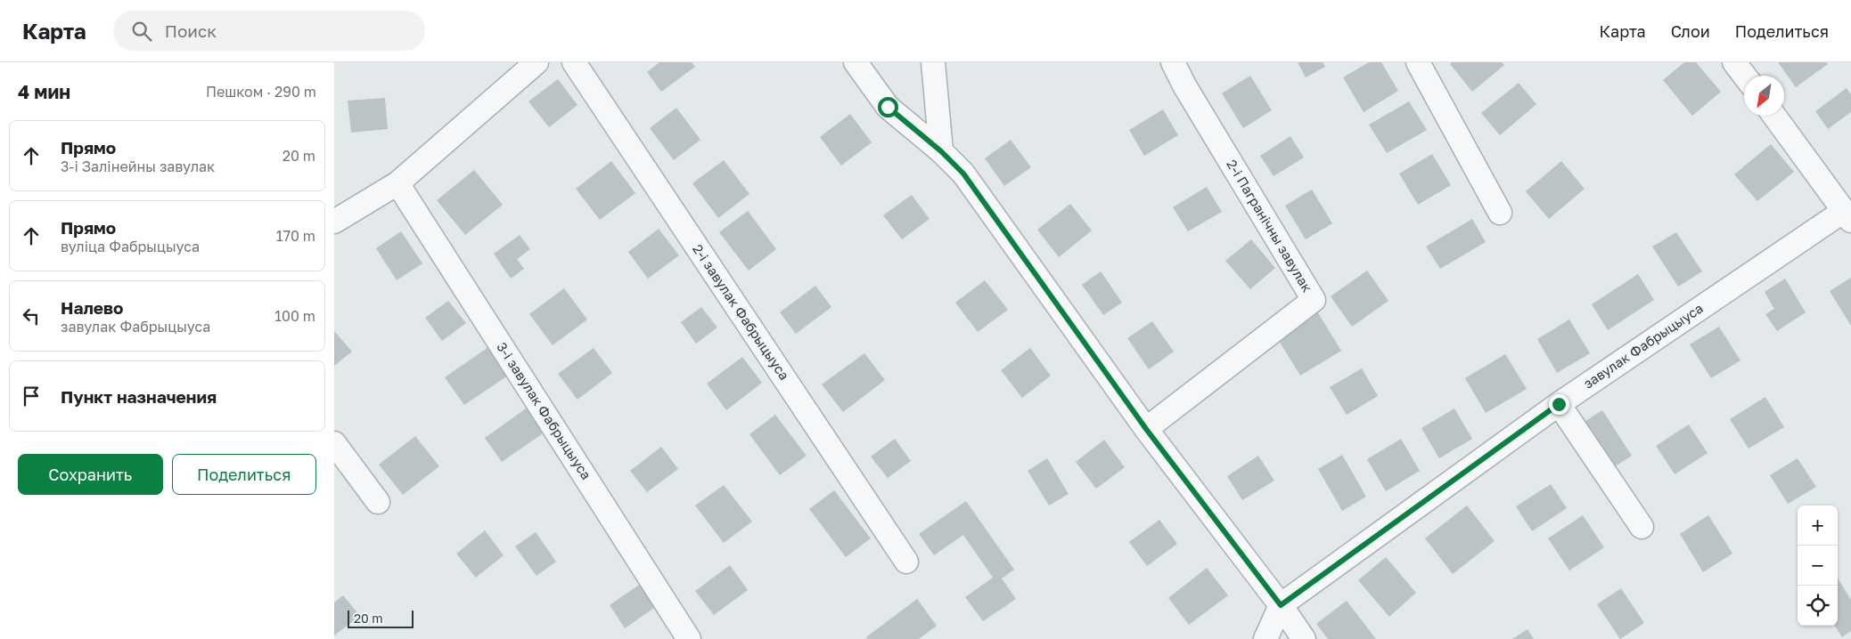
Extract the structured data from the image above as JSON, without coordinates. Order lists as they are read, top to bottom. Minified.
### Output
{"streets":{"street":["2-і Пагранічны завулак","2-і завулак Фабрыцыуса","завулак Фабрыцыуса","3-і завулак Фабрыцыуса"]},"scale_bar":"20 m","north":"bottom left","page":{"header":"Карта","search":"Поиск","nav":["Карта","Слои","Поделиться"],"heading":["4 мин","Пешком · 290 m"],"list":[["Прямо","3-і Залінейны завулак","20 m"],["Прямо","вуліца Фабрыцыуса","170 m"],["Налево","завулак Фабрыцыуса","100 m"],"Пункт назначения"],"buttons":["Сохранить","Поделиться"],"map_buttons":["+","−"],"scale":"20 m"}}
